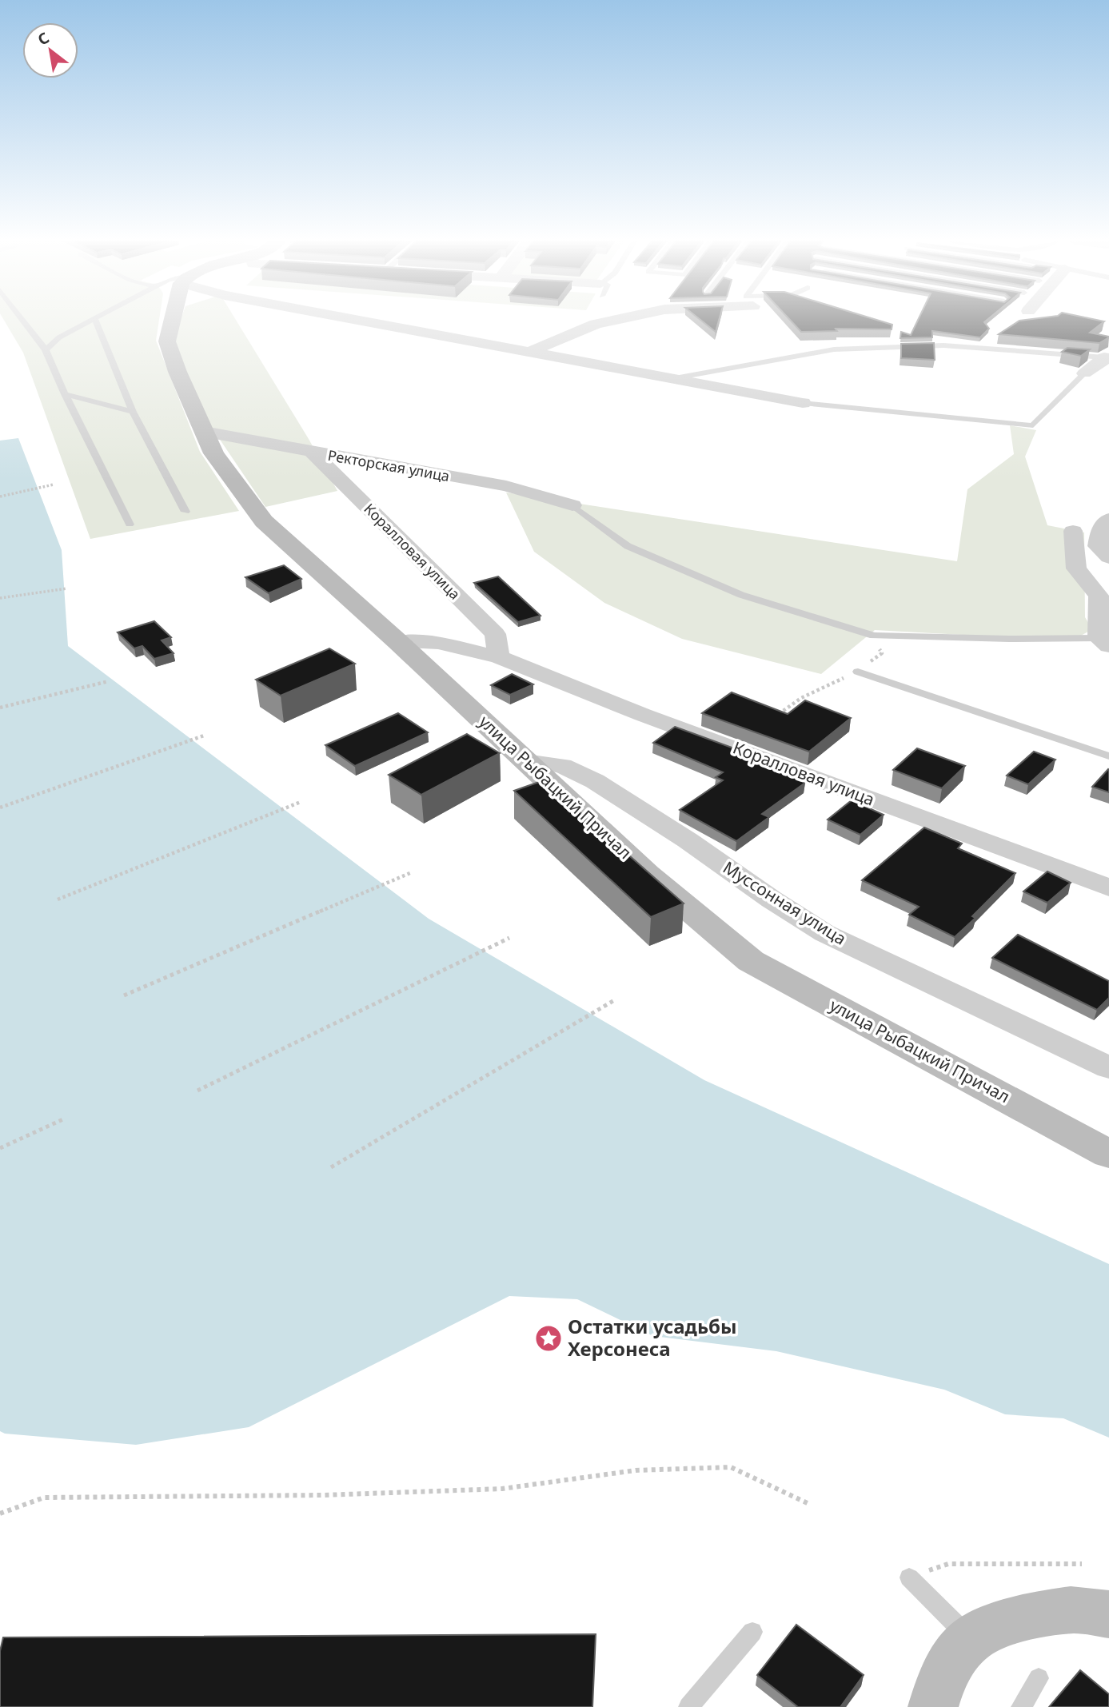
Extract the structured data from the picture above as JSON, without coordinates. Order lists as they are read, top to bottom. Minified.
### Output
{"streets":{"main road":["улица Рыбацкий Причал"],"street":["Ректорская улица","Коралловая улица","Муссонная улица"]},"crossings":[["Ректорская улица","Коралловая улица"],["Ректорская улица","улица Рыбацкий Причал"],["Коралловая улица","улица Рыбацкий Причал"],["улица Рыбацкий Причал","Муссонная улица"]],"places":{"place":["Остатки усадьбы Херсонеса"]},"north":"top left"}
